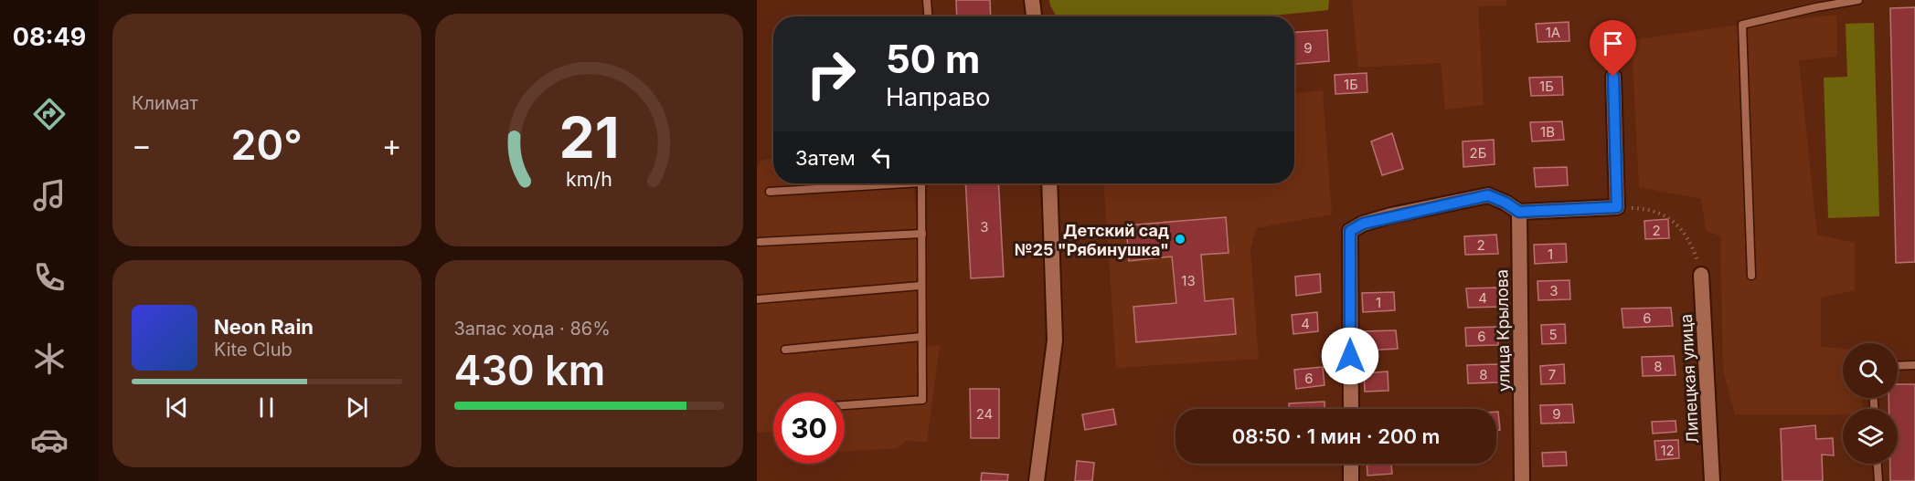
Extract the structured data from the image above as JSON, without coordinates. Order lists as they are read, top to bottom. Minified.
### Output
{"streets":{"street":["улица Крылова","Липецкая улица"]},"places":["Детский сад №25 \"Рябинушка\""],"house_numbers":["1А","9","1Б","1Б","1В","2Б","3","2","2","1","13","3","4","1","6","4","5","6","8","8","7","6","24","9","12"],"page":{"tabs":"08:49","tile":["Климат",["Запас хода · 86%","430 km"]],"turn":["50 m","Направо"],"heat":["−","20°","+"],"then":"Затем","song":["Neon Rain","Kite Club"],"limit":"30","trip":"08:50 · 1 мин · 200 m","gauge":["21","km/h"]}}
